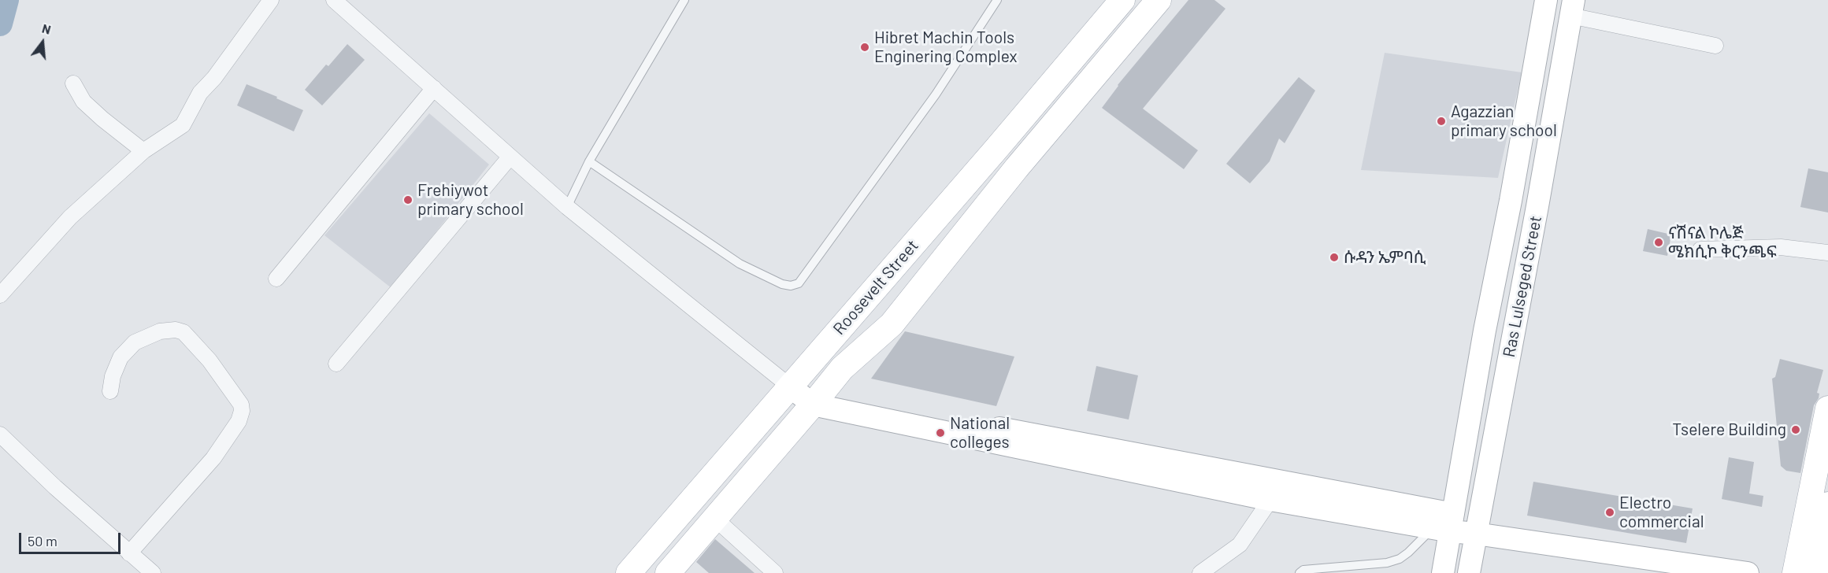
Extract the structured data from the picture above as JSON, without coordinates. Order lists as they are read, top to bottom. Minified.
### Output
{"streets":{"main road":["Roosevelt Street"],"street":["Ras Lulseged Street"]},"places":["Hibret Machin Tools Enginering Complex","Agazzian primary school","Frehiywot primary school","ናሽናል ኮሌጅ ሜክሲኮ ቅርንጫፍ","ሱዳን ኤምባሲ","Tselere Building","National colleges","Electro commercial"],"scale_bar":"50 m","north":"top"}
